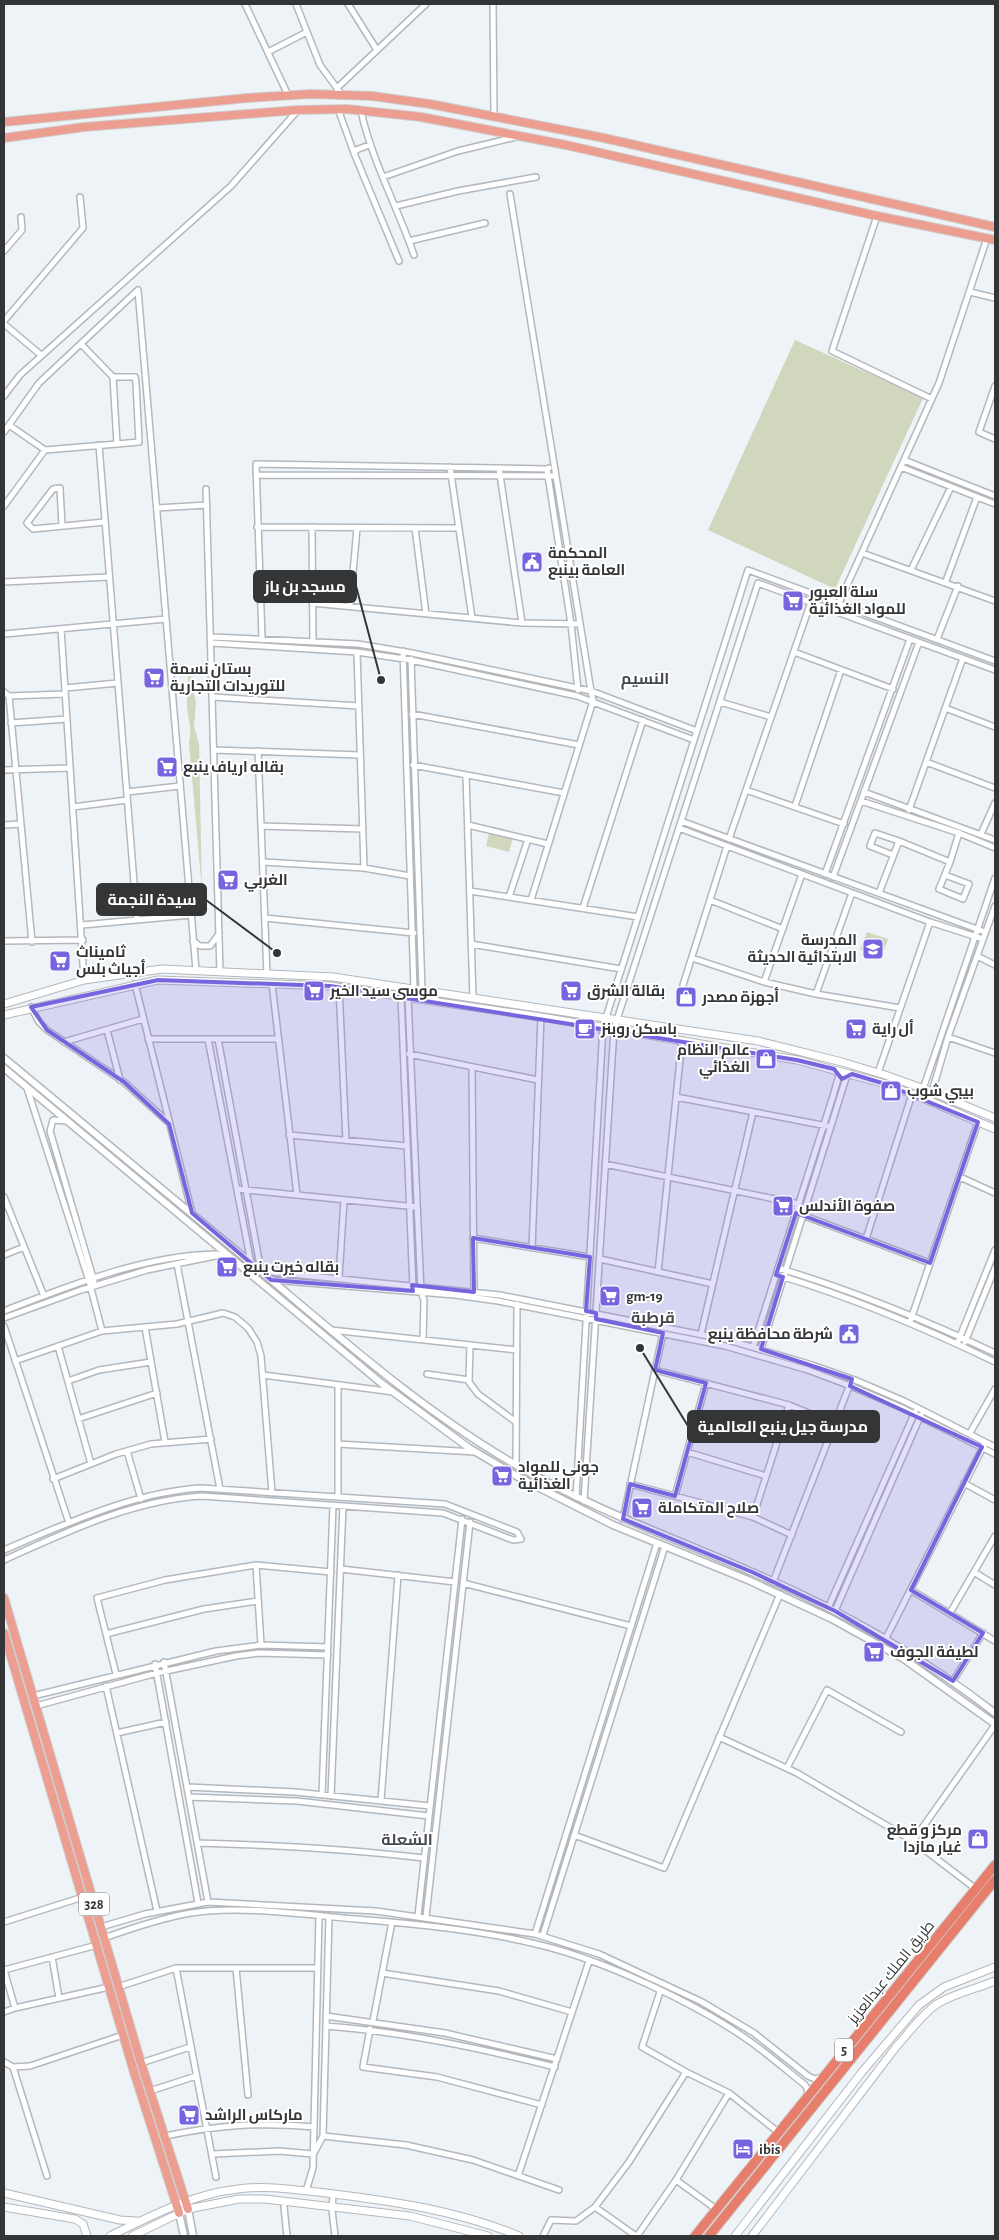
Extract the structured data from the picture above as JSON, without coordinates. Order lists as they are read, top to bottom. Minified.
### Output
{"streets":{"highway":["طريق الملك عبدالعزيز","5"],"main road":["328"]},"districts":["النسيم","قرطبة","الشعلة"],"places":{"public building":["المحكمة العامة بينبع","شرطة محافظة ينبع"],"supermarket":["سلة العبور للمواد الغذائية","بستان نسمة للتوريدات التجارية","بقاله ارياف ينبع","الغربي","ثاميناث أجياث بلس","موسى سيد الخير","بقالة الشرق","أل راية","صفوة الأندلس","بقاله خيرت ينبع","gm-19","جوني للمواد الغذائية","صلاح المتكاملة","لطيفة الجوف","ماركاس الراشد"],"other":["مسجد بن باز","سيدة النجمة","مدرسة جيل ينبع العالمية"],"school or university":["المدرسة الابتدائية الحديثة"],"shop":["أجهزة مصدر","عالم النظام الغذائي","بيبي شوب","مركز و قطع غيار مازدا"],"cafe":["باسكن روبنز"],"hotel":["ibis"]}}
